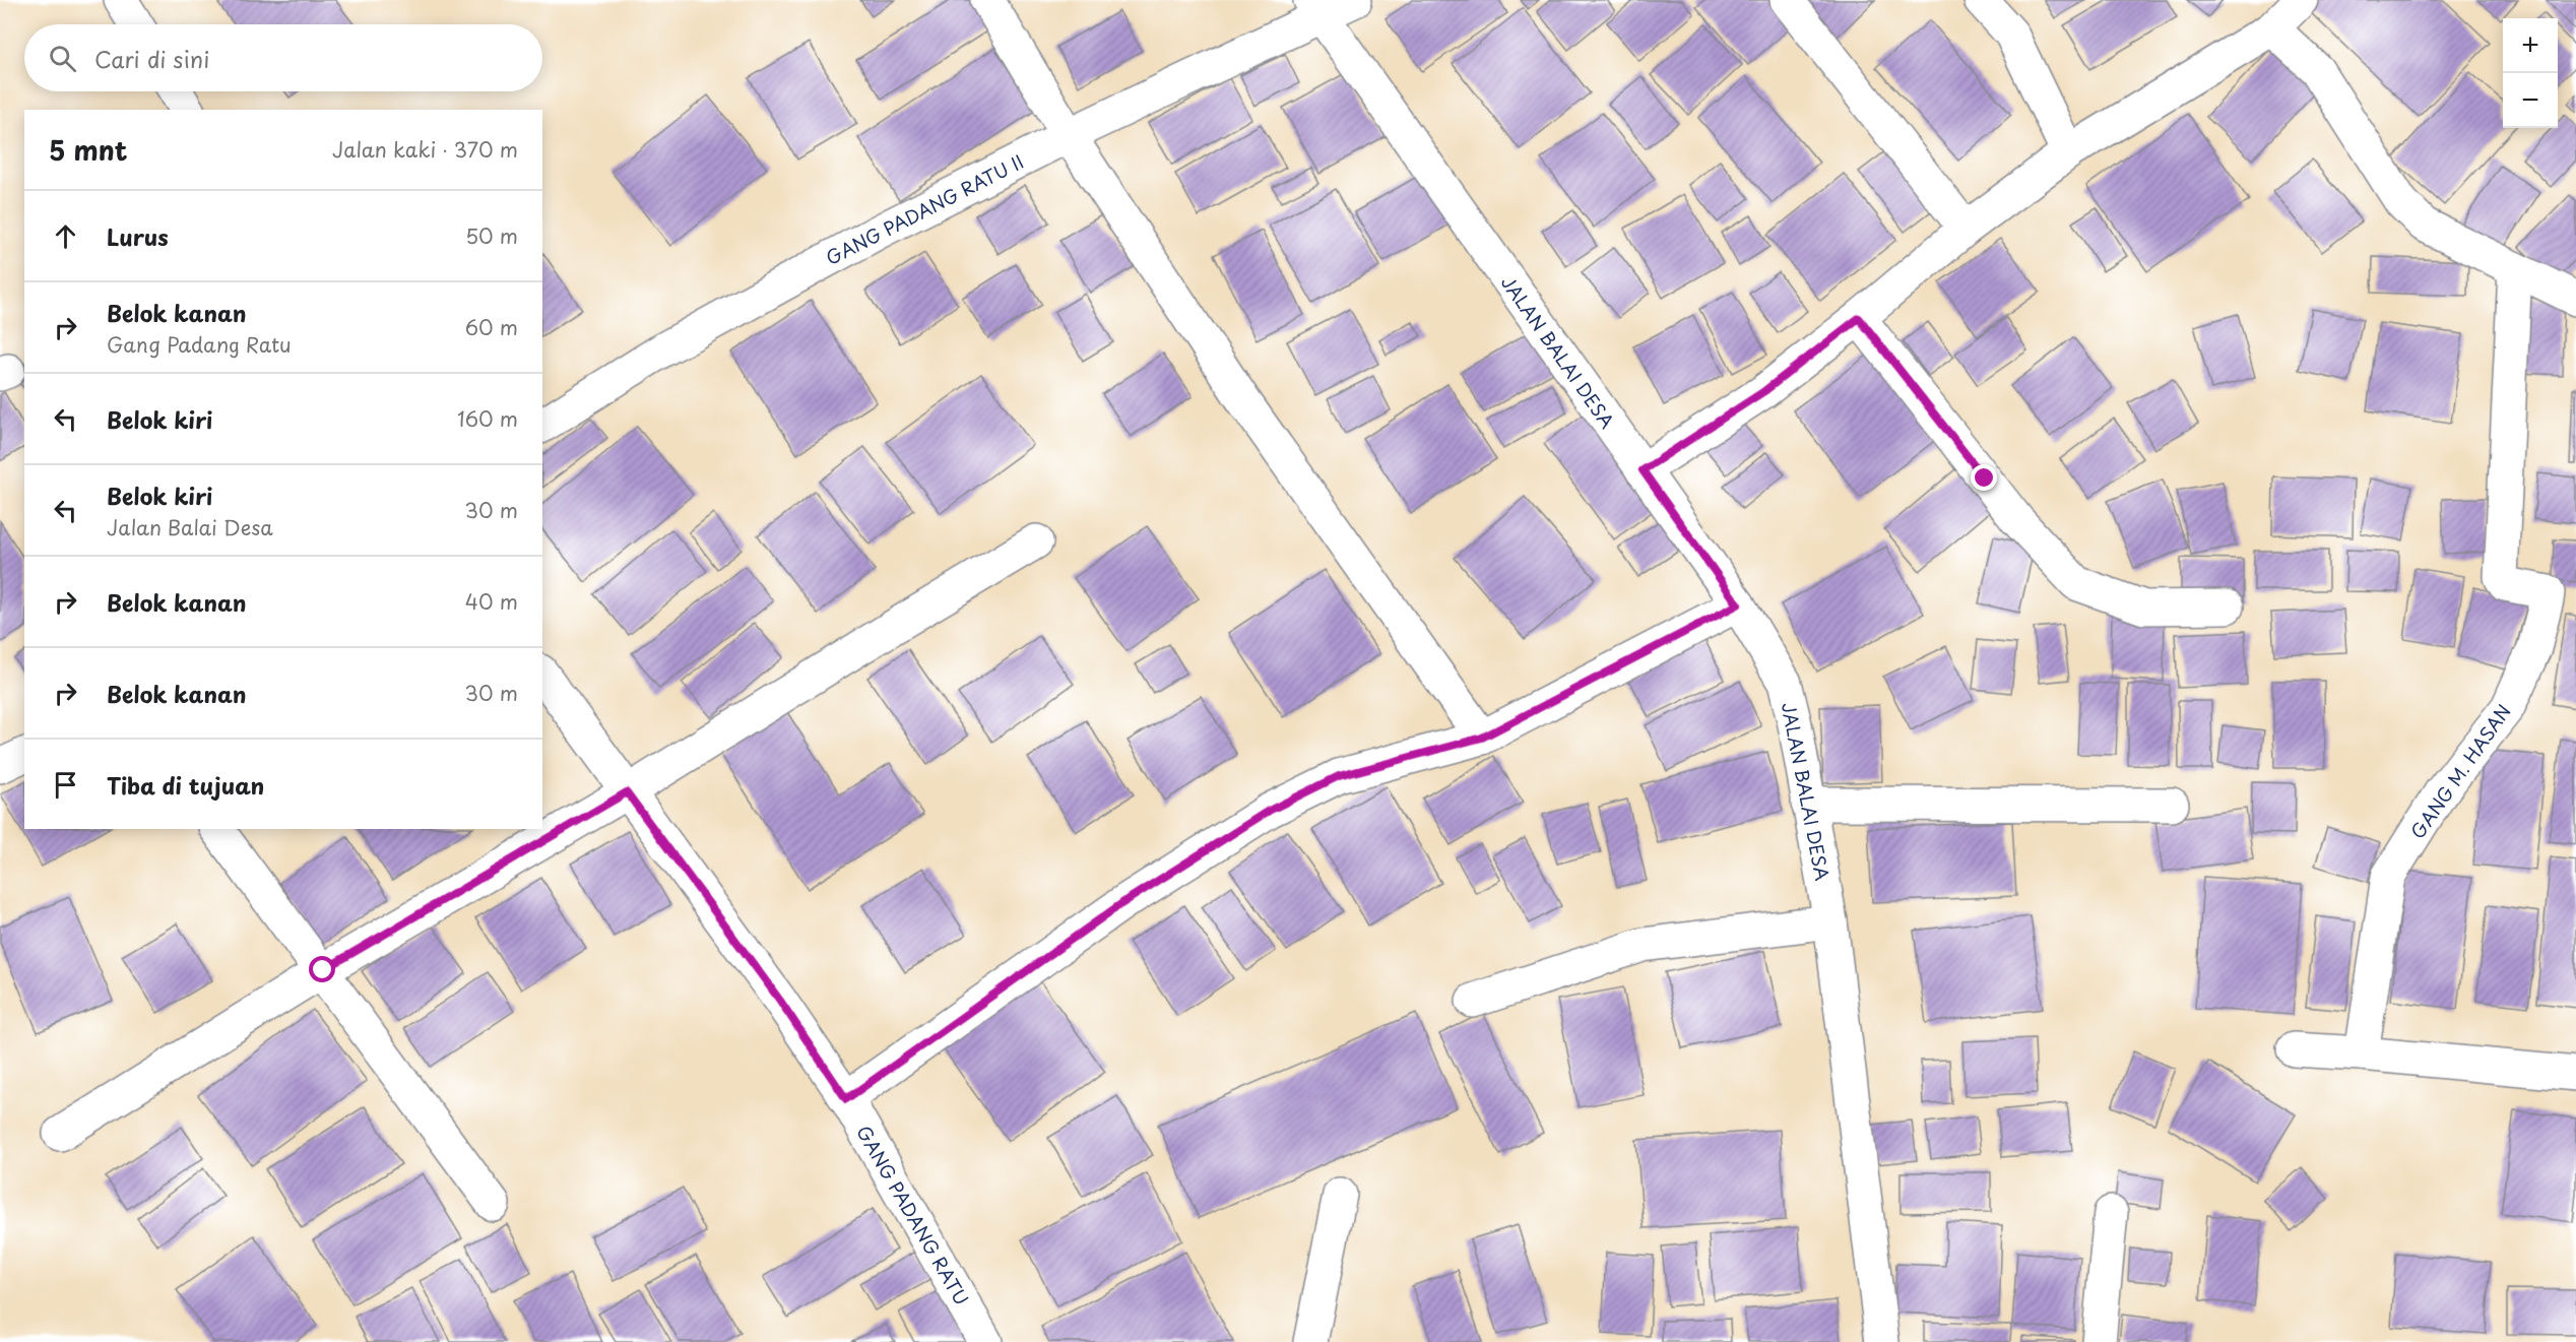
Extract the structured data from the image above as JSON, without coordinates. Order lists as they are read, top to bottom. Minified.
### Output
{"streets":{"street":["GANG PADANG RATU II","JALAN BALAI DESA","GANG M. HASAN","GANG PADANG RATU"]},"crossings":[["GANG PADANG RATU II","JALAN BALAI DESA"]],"page":{"map_buttons":["+","−"],"search":"Cari di sini","heading":["5 mnt","Jalan kaki · 370 m"],"list":[["Lurus","50 m"],["Belok kanan","Gang Padang Ratu","60 m"],["Belok kiri","160 m"],["Belok kiri","Jalan Balai Desa","30 m"],["Belok kanan","40 m"],["Belok kanan","30 m"],"Tiba di tujuan"]}}
